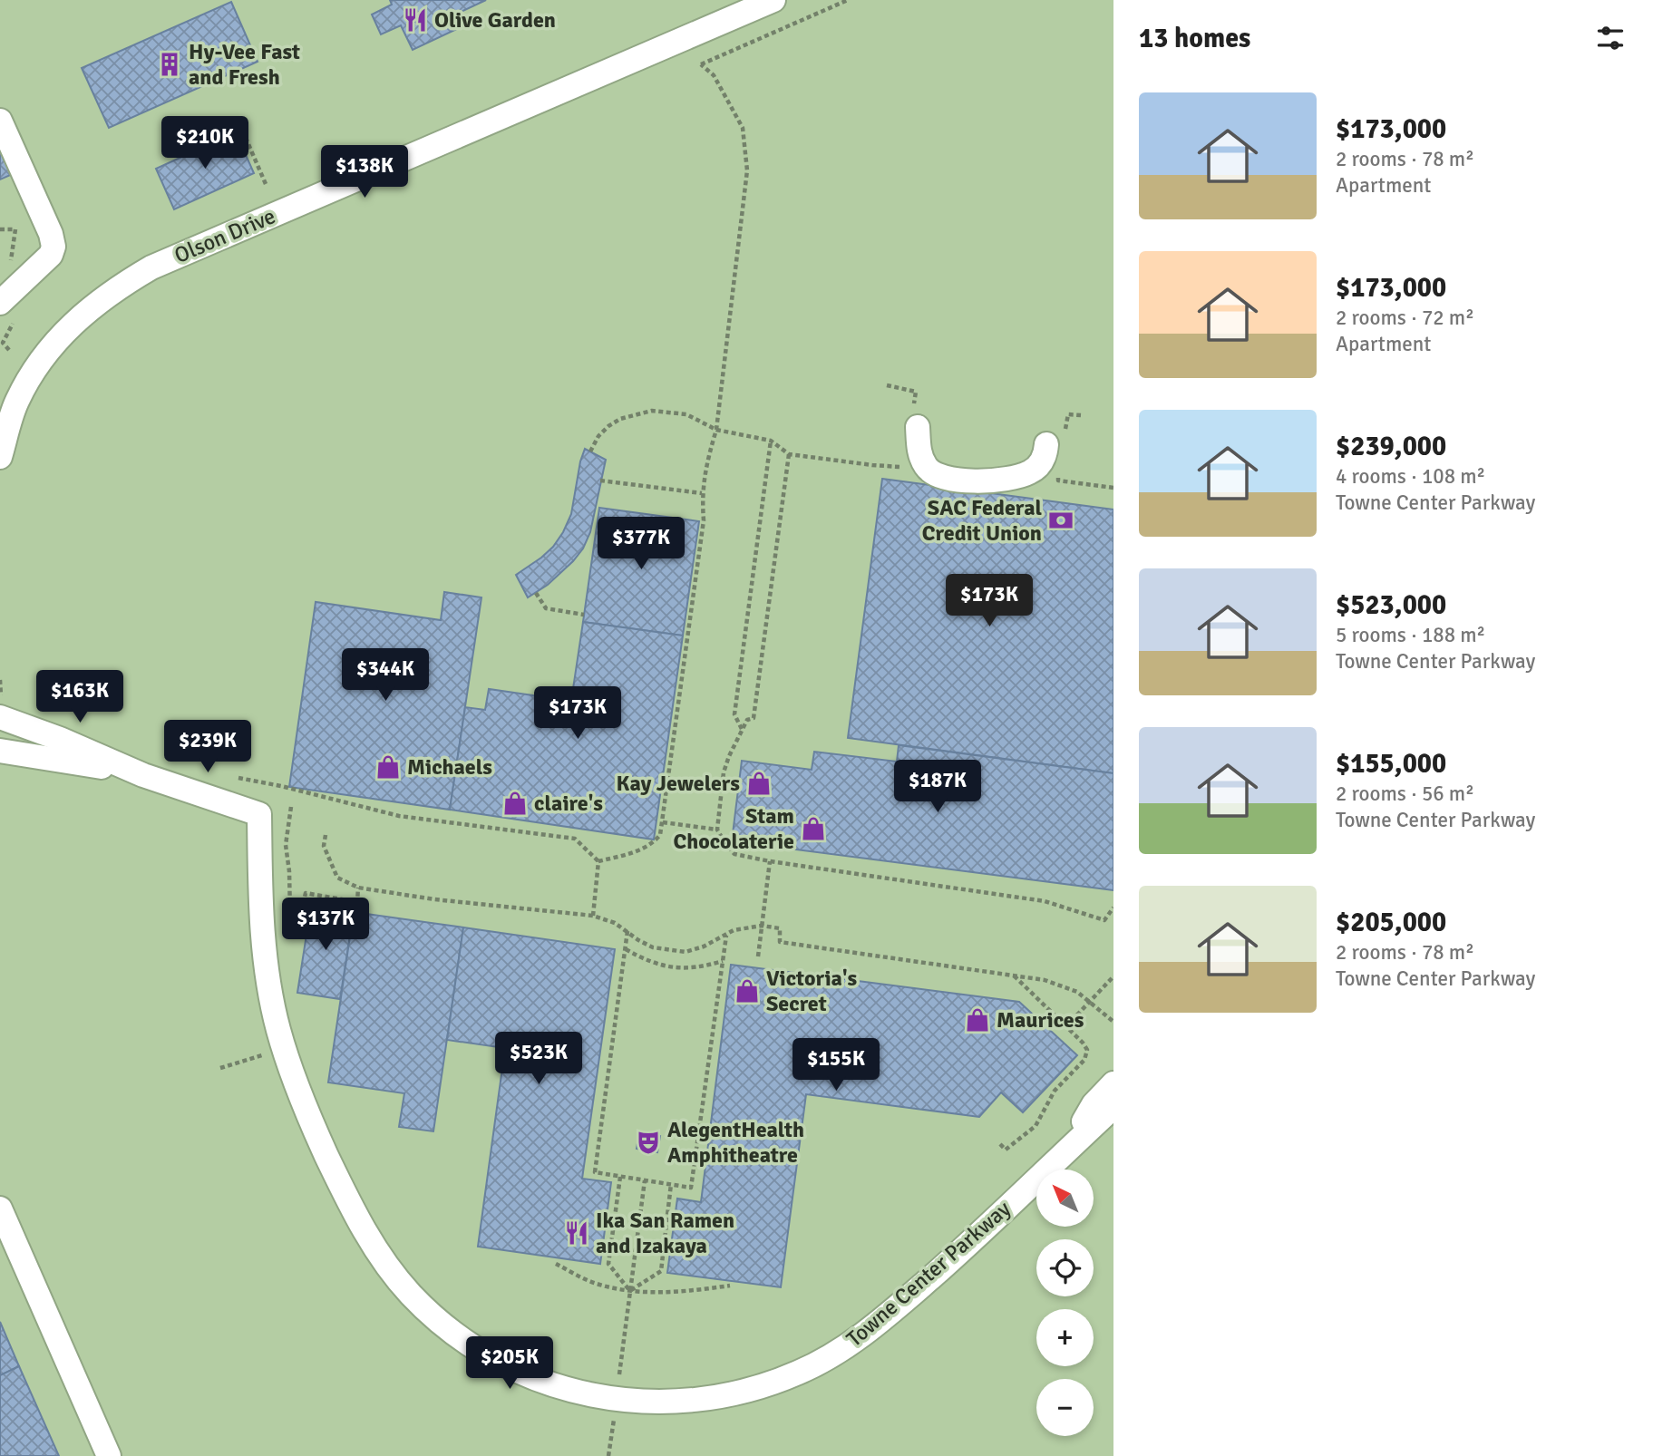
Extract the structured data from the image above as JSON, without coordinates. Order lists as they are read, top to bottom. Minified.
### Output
{"streets":{"street":["Olson Drive","Towne Center Parkway"]},"places":{"restaurant":["Olive Garden","Ika San Ramen and Izakaya"],"building":["Hy-Vee Fast and Fresh"],"bank":["SAC Federal Credit Union"],"shop":["Michaels","Kay Jewelers","claire's","Stam Chocolaterie","Victoria's Secret","Maurices"],"theatre":["AlegentHealth Amphitheatre"]},"north":"top left","page":{"heading":"13 homes","list":[{"name":"$173,000","note":"2 rooms · 78 m² · Apartment"},{"name":"$173,000","note":"2 rooms · 72 m² · Apartment"},{"name":"$239,000","note":"4 rooms · 108 m² · Towne Center Parkway"},{"name":"$523,000","note":"5 rooms · 188 m² · Towne Center Parkway"},{"name":"$155,000","note":"2 rooms · 56 m² · Towne Center Parkway"},{"name":"$205,000","note":"2 rooms · 78 m² · Towne Center Parkway"}],"price":["$210K","$138K","$377K","$173K","$344K","$163K","$173K","$239K","$187K","$137K","$523K","$155K","$205K"],"map_buttons":["+","−"]}}
